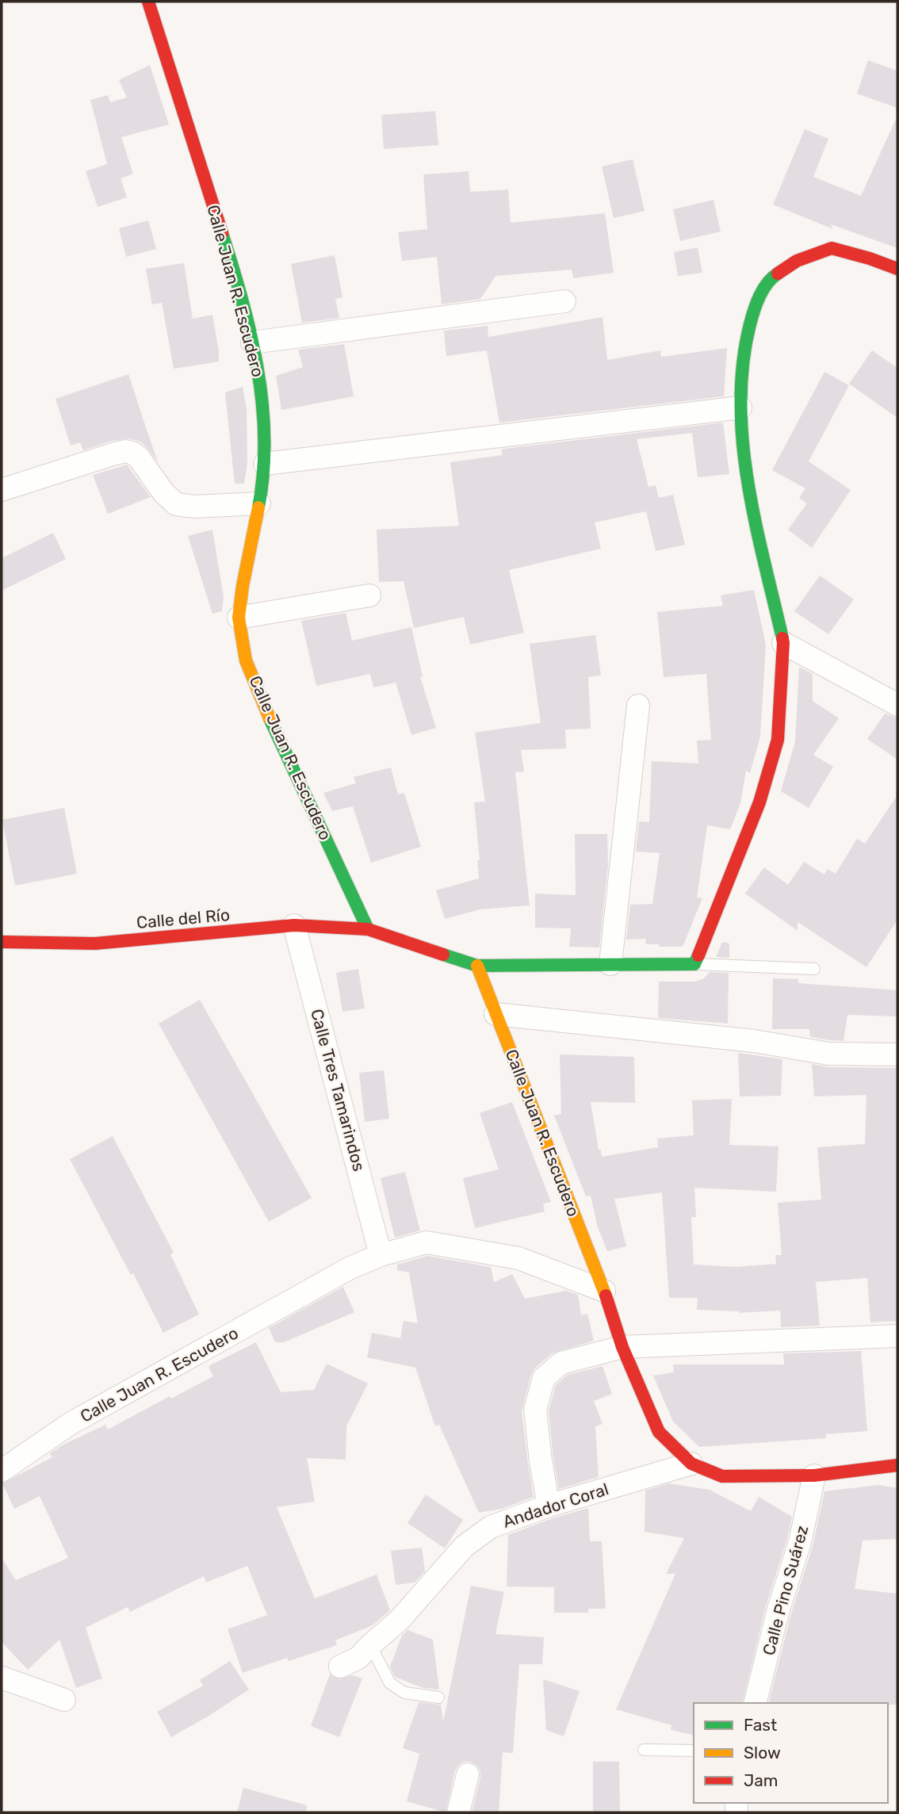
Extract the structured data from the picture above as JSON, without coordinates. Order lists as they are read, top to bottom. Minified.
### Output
{"streets":{"street":["Calle Juan R. Escudero","Calle del Río","Calle Tres Tamarindos","Andador Coral","Calle Pino Suárez"]},"crossings":[["Calle Juan R. Escudero","Calle del Río"],["Calle Juan R. Escudero","Calle Tres Tamarindos"],["Calle Juan R. Escudero","Andador Coral"],["Calle del Río","Calle Tres Tamarindos"]],"legend":["Fast","Slow","Jam"]}
